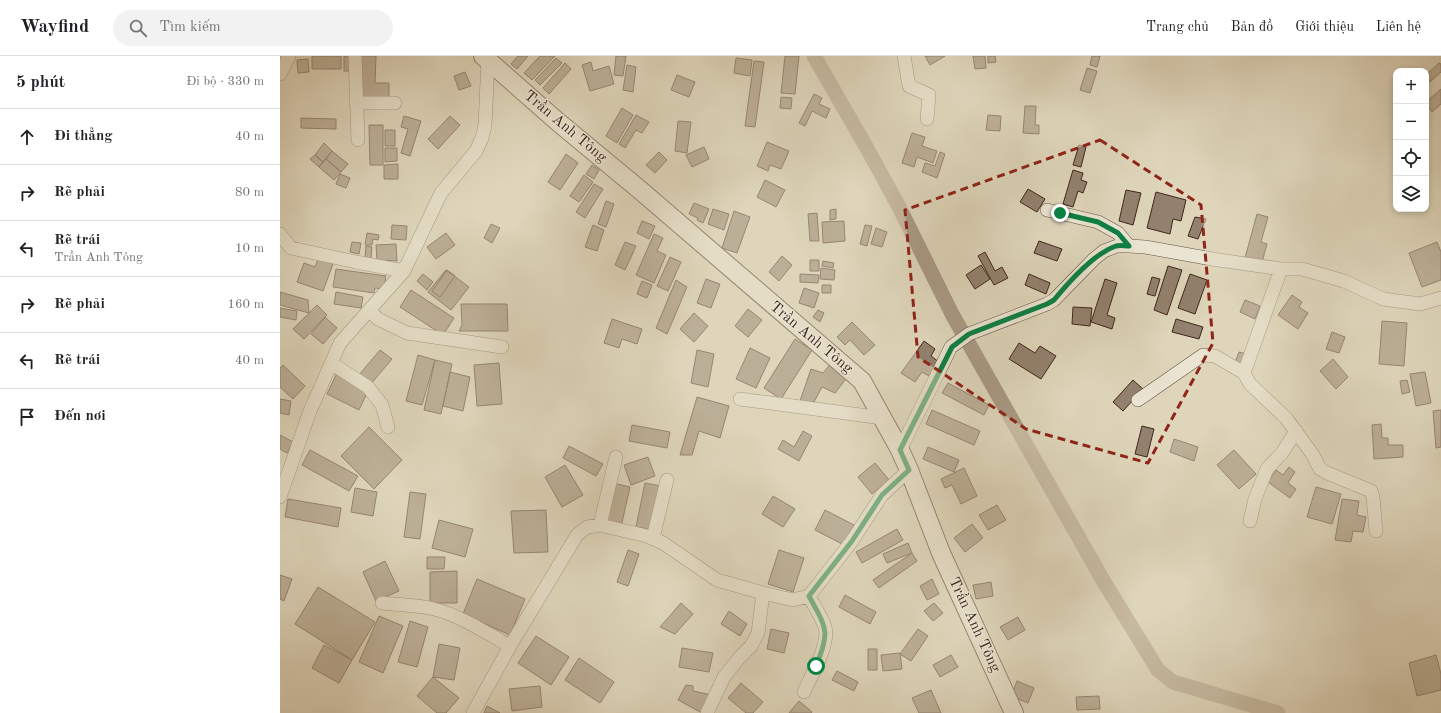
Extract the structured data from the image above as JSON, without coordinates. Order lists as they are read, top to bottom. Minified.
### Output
{"streets":{"street":["Trần Anh Tông"]},"page":{"header":"Wayfind","search":"Tìm kiếm","nav":["Trang chủ","Bản đồ","Giới thiệu","Liên hệ"],"heading":["5 phút","Đi bộ · 330 m"],"map_buttons":["+","−"],"list":[["Đi thẳng","40 m"],["Rẽ phải","80 m"],["Rẽ trái","Trần Anh Tông","10 m"],["Rẽ phải","160 m"],["Rẽ trái","40 m"],"Đến nơi"]}}
